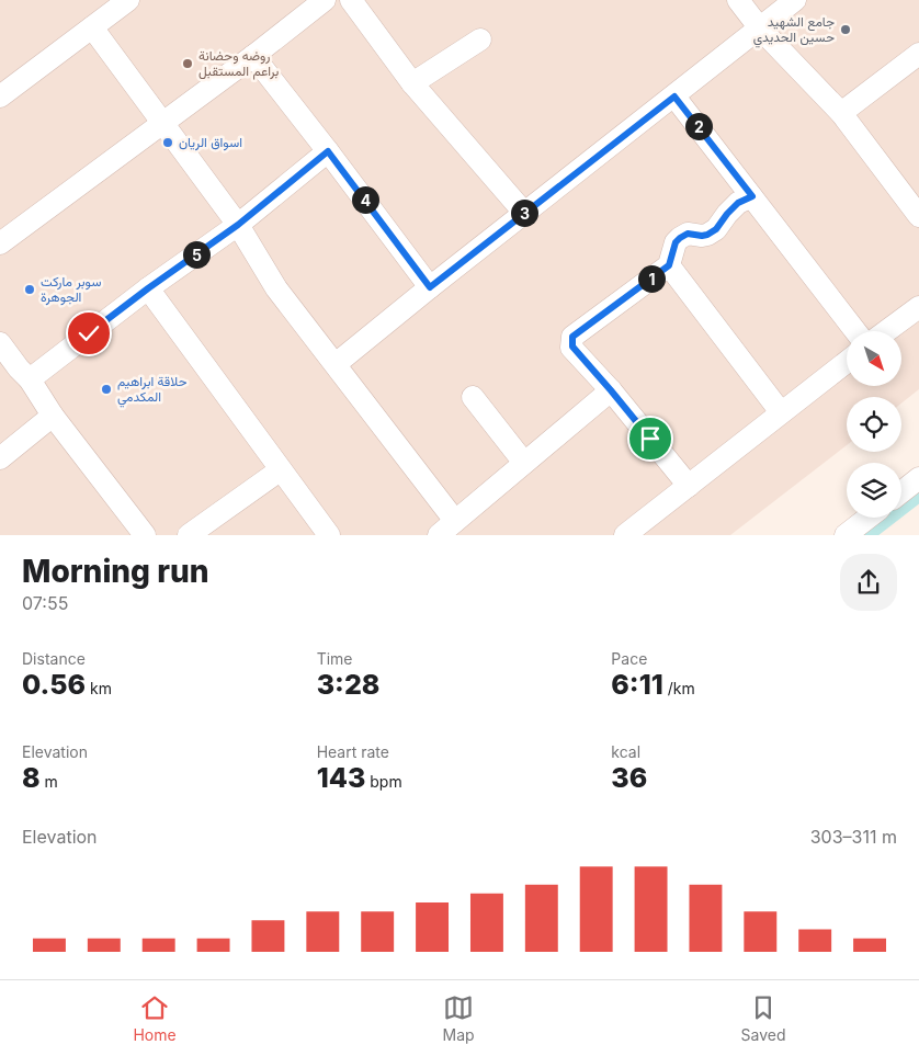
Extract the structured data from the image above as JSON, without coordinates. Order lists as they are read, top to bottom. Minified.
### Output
{"places":["جامع الشهيد حسين الحديدي","روضه وحضانة براعم المستقبل","اسواق الريان","سوبر ماركت الجوهرة","حلاقة ابراهيم المكدمي"],"north":"bottom right","page":{"pins":["2","4","3","5","1"],"heading":["Morning run","07:55"],"stats":[["Distance","0.56 km"],["Time","3:28"],["Pace","6:11 /km"],["Elevation","8 m"],["Heart rate","143 bpm"],["kcal","36"]],"chart":["Elevation","303–311 m"],"tabs":["Home","Map","Saved"]}}
